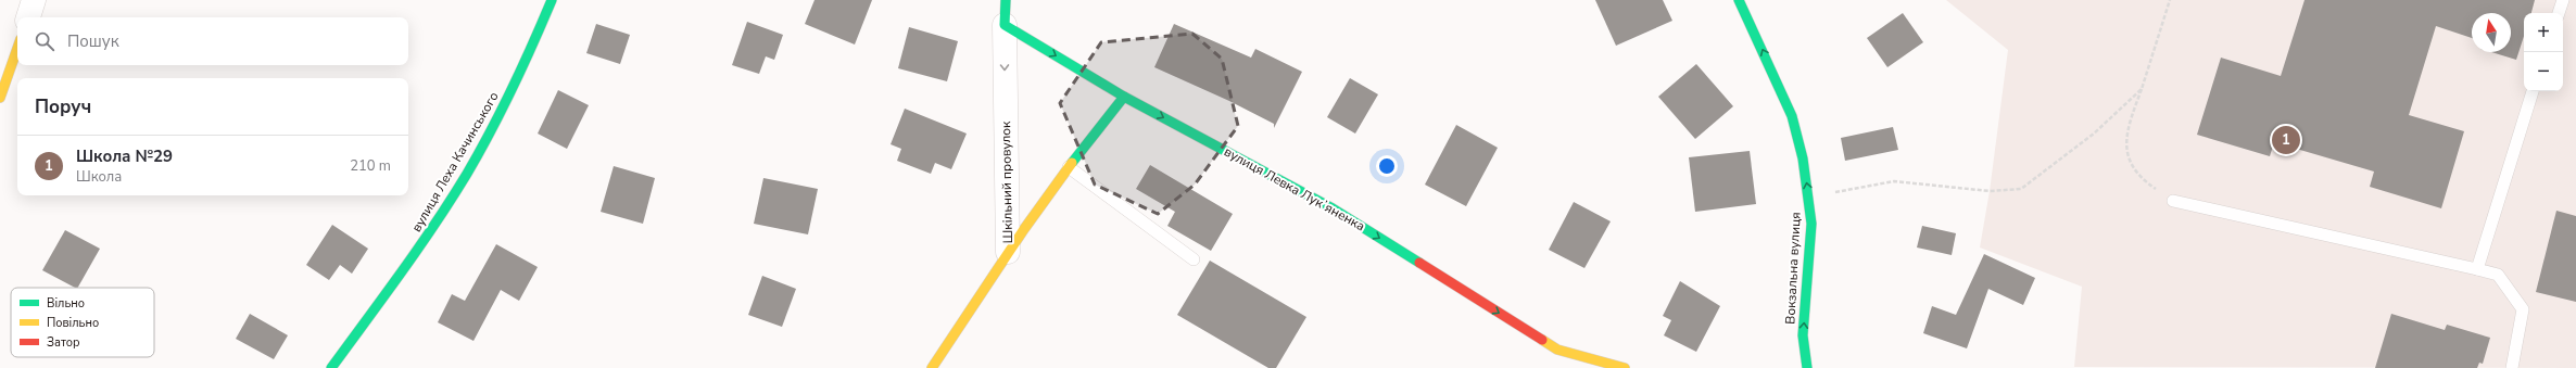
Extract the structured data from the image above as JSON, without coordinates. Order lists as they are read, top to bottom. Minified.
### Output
{"streets":{"street":["вулиця Леха Качинського","Шкільний провулок","вулиця Левка Лукʼяненка","Вокзальна вулиця"]},"crossings":[["Шкільний провулок","вулиця Левка Лукʼяненка"]],"one_way":["Шкільний провулок","вулиця Левка Лукʼяненка","Вокзальна вулиця"],"legend":["Вільно","Повільно","Затор"],"north":"top","page":{"map_buttons":["+","−"],"search":"Пошук","heading":"Поруч","pins":"1","list":[{"mark":"1","name":"Школа №29","note":"Школа","value":"210 m"}]}}
